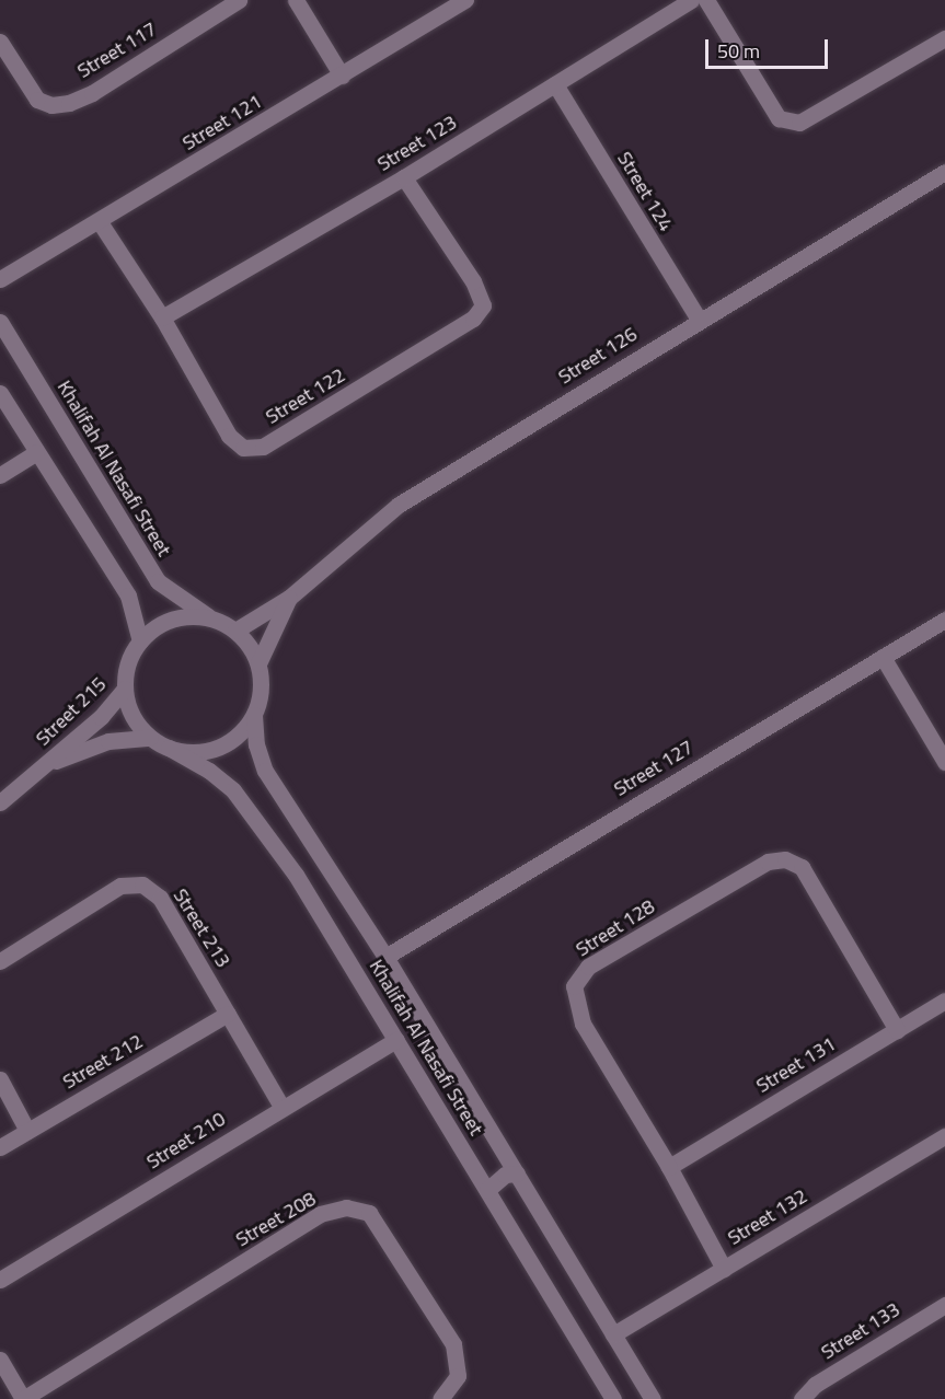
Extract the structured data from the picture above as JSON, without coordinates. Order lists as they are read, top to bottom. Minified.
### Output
{"streets":{"street":["Street 117","Street 121","Street 123","Street 124","Street 126","Street 122","Khalifah Al Nasafi Street","Street 215","Street 127","Street 213","Street 128","Street 212","Street 131","Street 210","Street 132","Street 208","Street 133"]},"crossings":[["Street 121","Street 122"],["Street 123","Street 124"],["Street 123","Street 122"],["Street 124","Street 126"],["Street 126","Khalifah Al Nasafi Street"],["Street 126","Street 215"],["Khalifah Al Nasafi Street","Street 215"],["Khalifah Al Nasafi Street","Street 127"],["Khalifah Al Nasafi Street","Street 210"],["Khalifah Al Nasafi Street","Street 132"],["Street 213","Street 212"],["Street 213","Street 210"],["Street 128","Street 131"],["Street 128","Street 132"]],"scale_bar":"50 m"}
